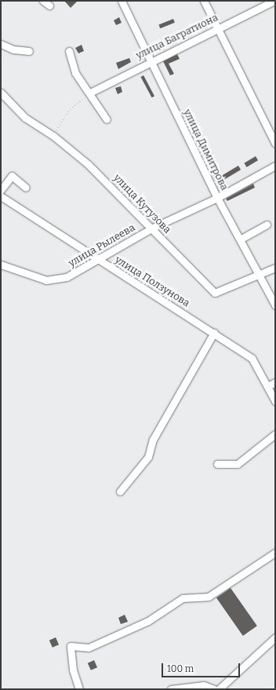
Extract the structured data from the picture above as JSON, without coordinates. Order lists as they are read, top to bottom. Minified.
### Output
{"streets":{"street":["улица Багратиона","улица Димитрова","улица Кутузова","улица Рылеева","улица Ползунова"]},"crossings":[["улица Багратиона","улица Димитрова"],["улица Димитрова","улица Кутузова"],["улица Димитрова","улица Рылеева"],["улица Кутузова","улица Рылеева"],["улица Рылеева","улица Ползунова"]],"scale_bar":"100 m"}
